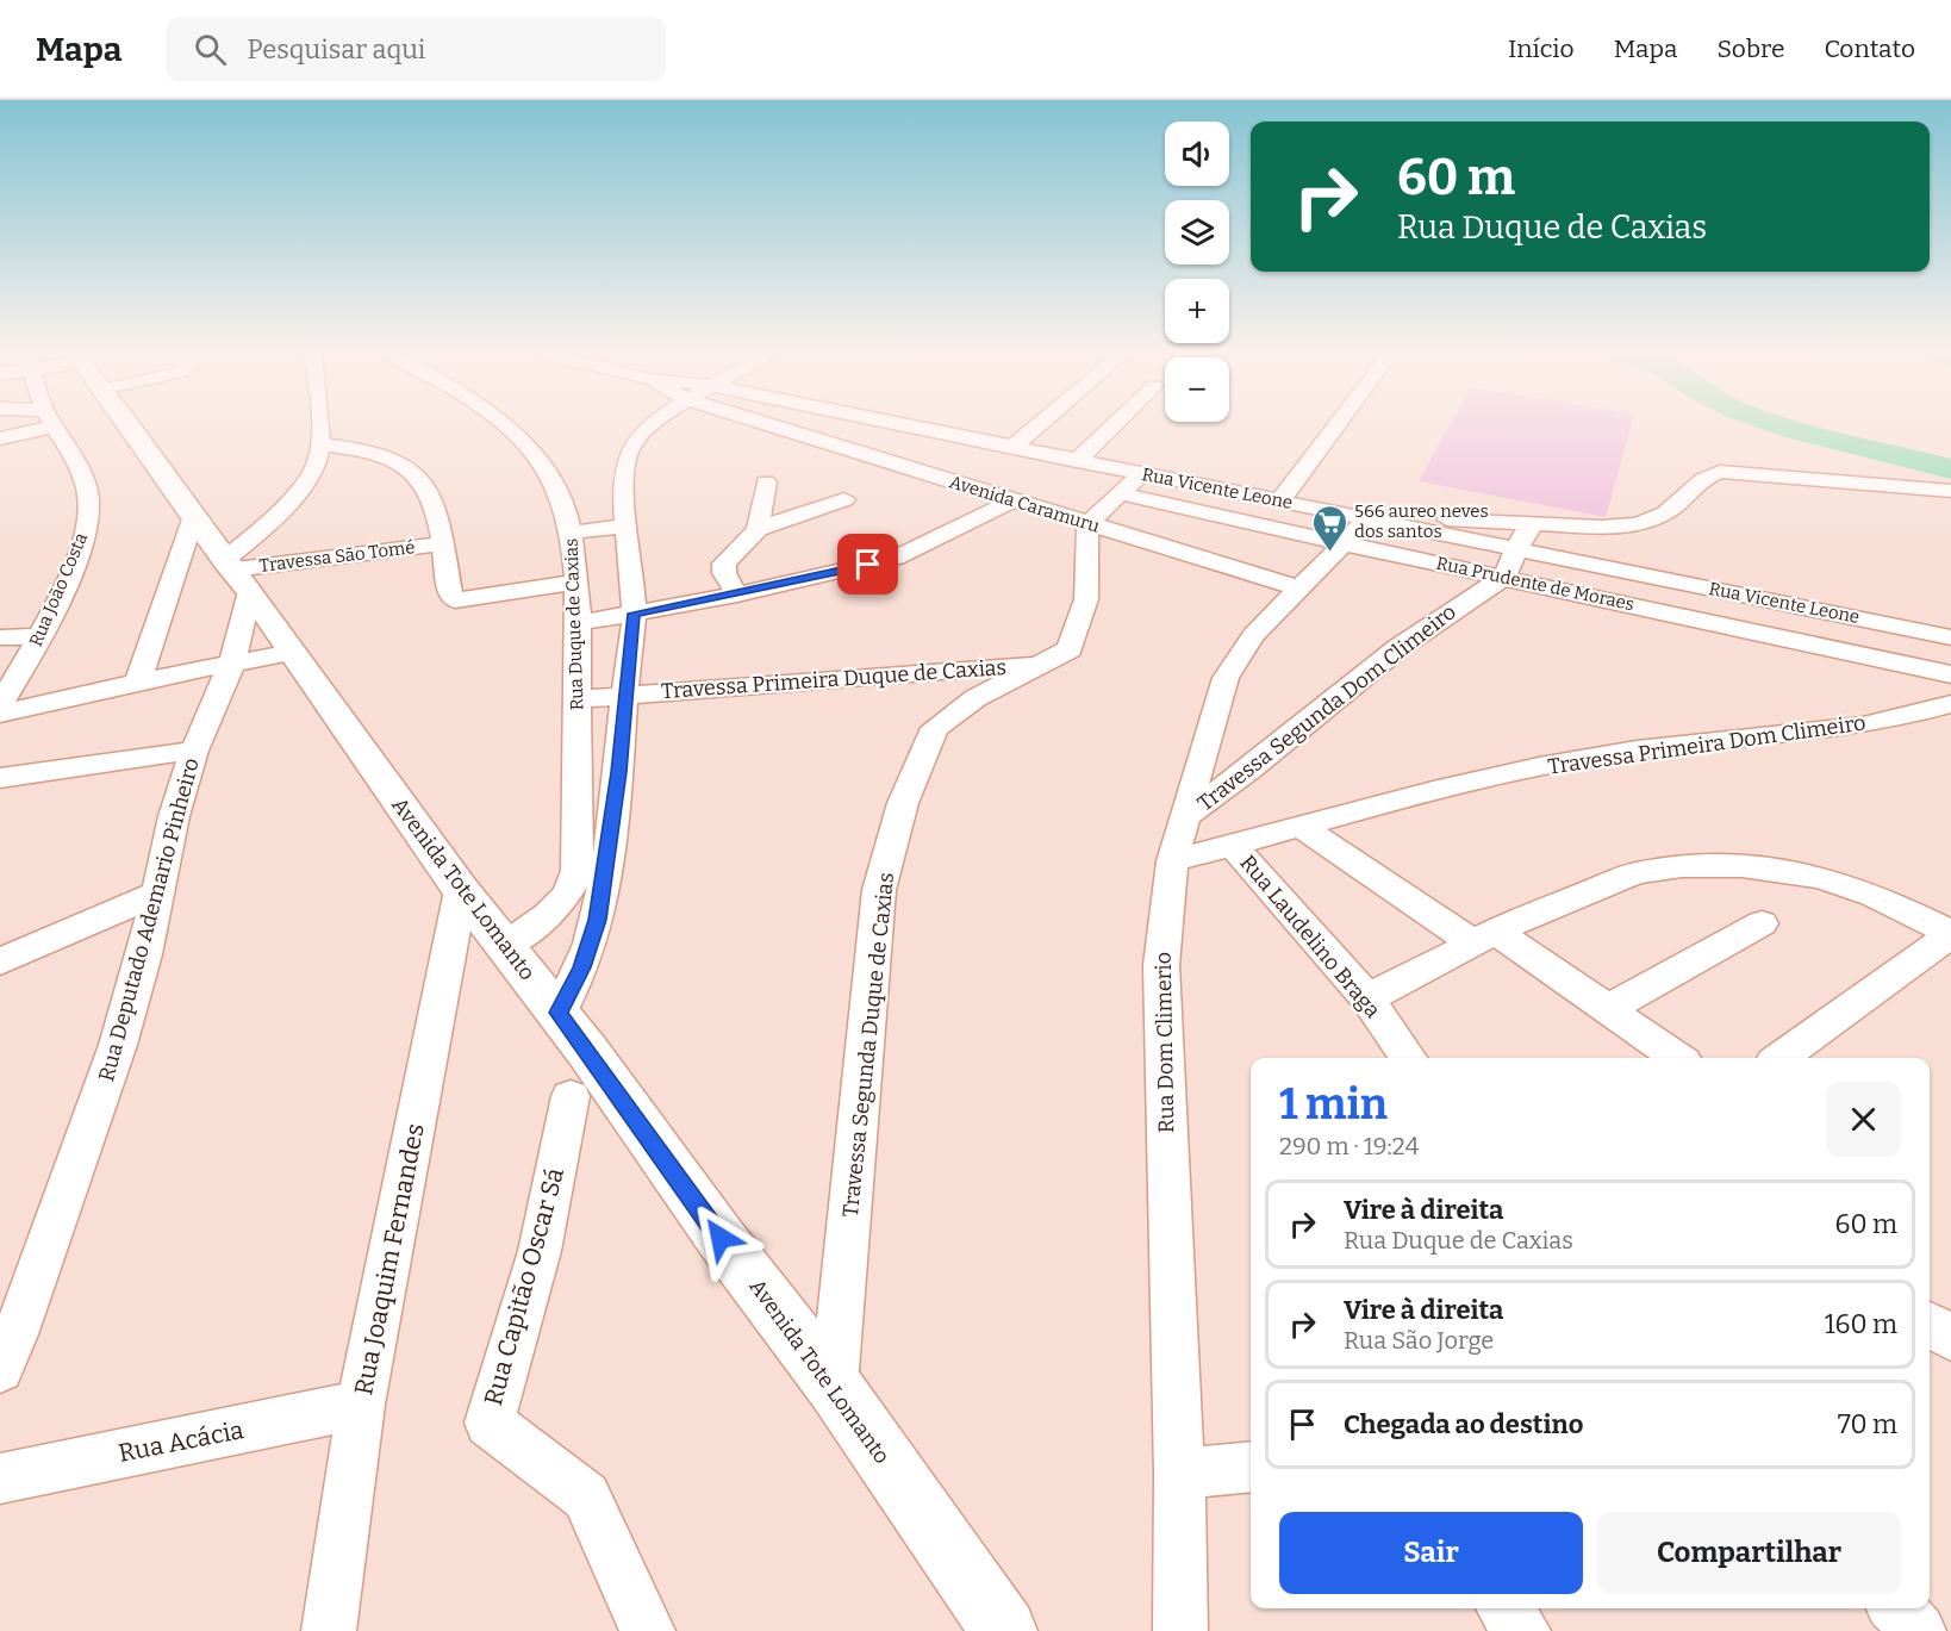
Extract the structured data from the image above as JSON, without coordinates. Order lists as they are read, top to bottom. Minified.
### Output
{"streets":{"main road":["Avenida Tote Lomanto"],"street":["Rua Vicente Leone","Avenida Caramuru","Travessa São Tomé","Rua Prudente de Moraes","Rua João Costa","Rua Duque de Caxias","Travessa Primeira Duque de Caxias","Travessa Segunda Dom Climeiro","Travessa Primeira Dom Climeiro","Rua Deputado Ademario Pinheiro","Rua Laudelino Braga","Rua Dom Climerio","Travessa Segunda Duque de Caxias","Rua Joaquim Fernandes","Rua Capitão Oscar Sá","Rua Acácia"]},"crossings":[["Rua Vicente Leone","Rua Prudente de Moraes"],["Rua Vicente Leone","Rua Dom Climerio"],["Avenida Caramuru","Rua Dom Climerio"],["Travessa São Tomé","Avenida Tote Lomanto"],["Travessa São Tomé","Rua Deputado Ademario Pinheiro"],["Rua Prudente de Moraes","Travessa Segunda Dom Climeiro"],["Rua Prudente de Moraes","Rua Dom Climerio"],["Rua Duque de Caxias","Travessa Primeira Duque de Caxias"],["Rua Duque de Caxias","Avenida Tote Lomanto"],["Travessa Segunda Dom Climeiro","Rua Dom Climerio"],["Travessa Primeira Dom Climeiro","Rua Laudelino Braga"],["Travessa Primeira Dom Climeiro","Rua Dom Climerio"],["Avenida Tote Lomanto","Rua Deputado Ademario Pinheiro"],["Avenida Tote Lomanto","Travessa Segunda Duque de Caxias"],["Avenida Tote Lomanto","Rua Joaquim Fernandes"],["Rua Joaquim Fernandes","Rua Acácia"]],"places":{"supermarket":["566 aureo neves dos santos"]},"page":{"header":"Mapa","search":"Pesquisar aqui","nav":["Início","Mapa","Sobre","Contato"],"map_buttons":["+","−"],"turn":["60 m","Rua Duque de Caxias"],"heading":["1 min","290 m · 19:24"],"list":[{"name":"Vire à direita","note":"Rua Duque de Caxias","value":"60 m"},{"name":"Vire à direita","note":"Rua São Jorge","value":"160 m"},{"name":"Chegada ao destino","value":"70 m"}],"buttons":["Sair","Compartilhar"]}}
